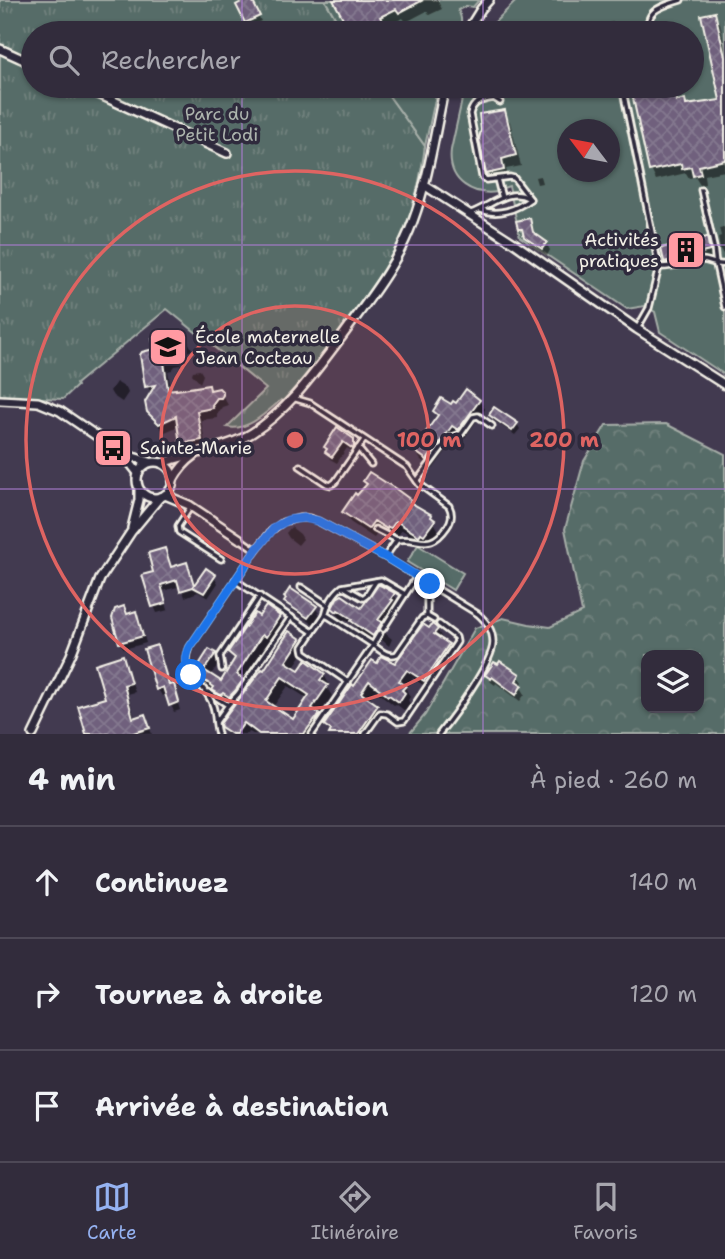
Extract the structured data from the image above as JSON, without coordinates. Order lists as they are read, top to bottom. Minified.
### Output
{"parks":["Parc du Petit Lodi"],"places":{"building":["Activités pratiques"],"school or university":["École maternelle Jean Cocteau"],"bus stop":["Sainte-Marie"]},"north":"top left","page":{"search":"Rechercher","heading":["4 min","À pied · 260 m"],"list":[["Continuez","140 m"],["Tournez à droite","120 m"],"Arrivée à destination"],"nav":["Carte","Itinéraire","Favoris"]},"rings":["100 m","200 m"]}
